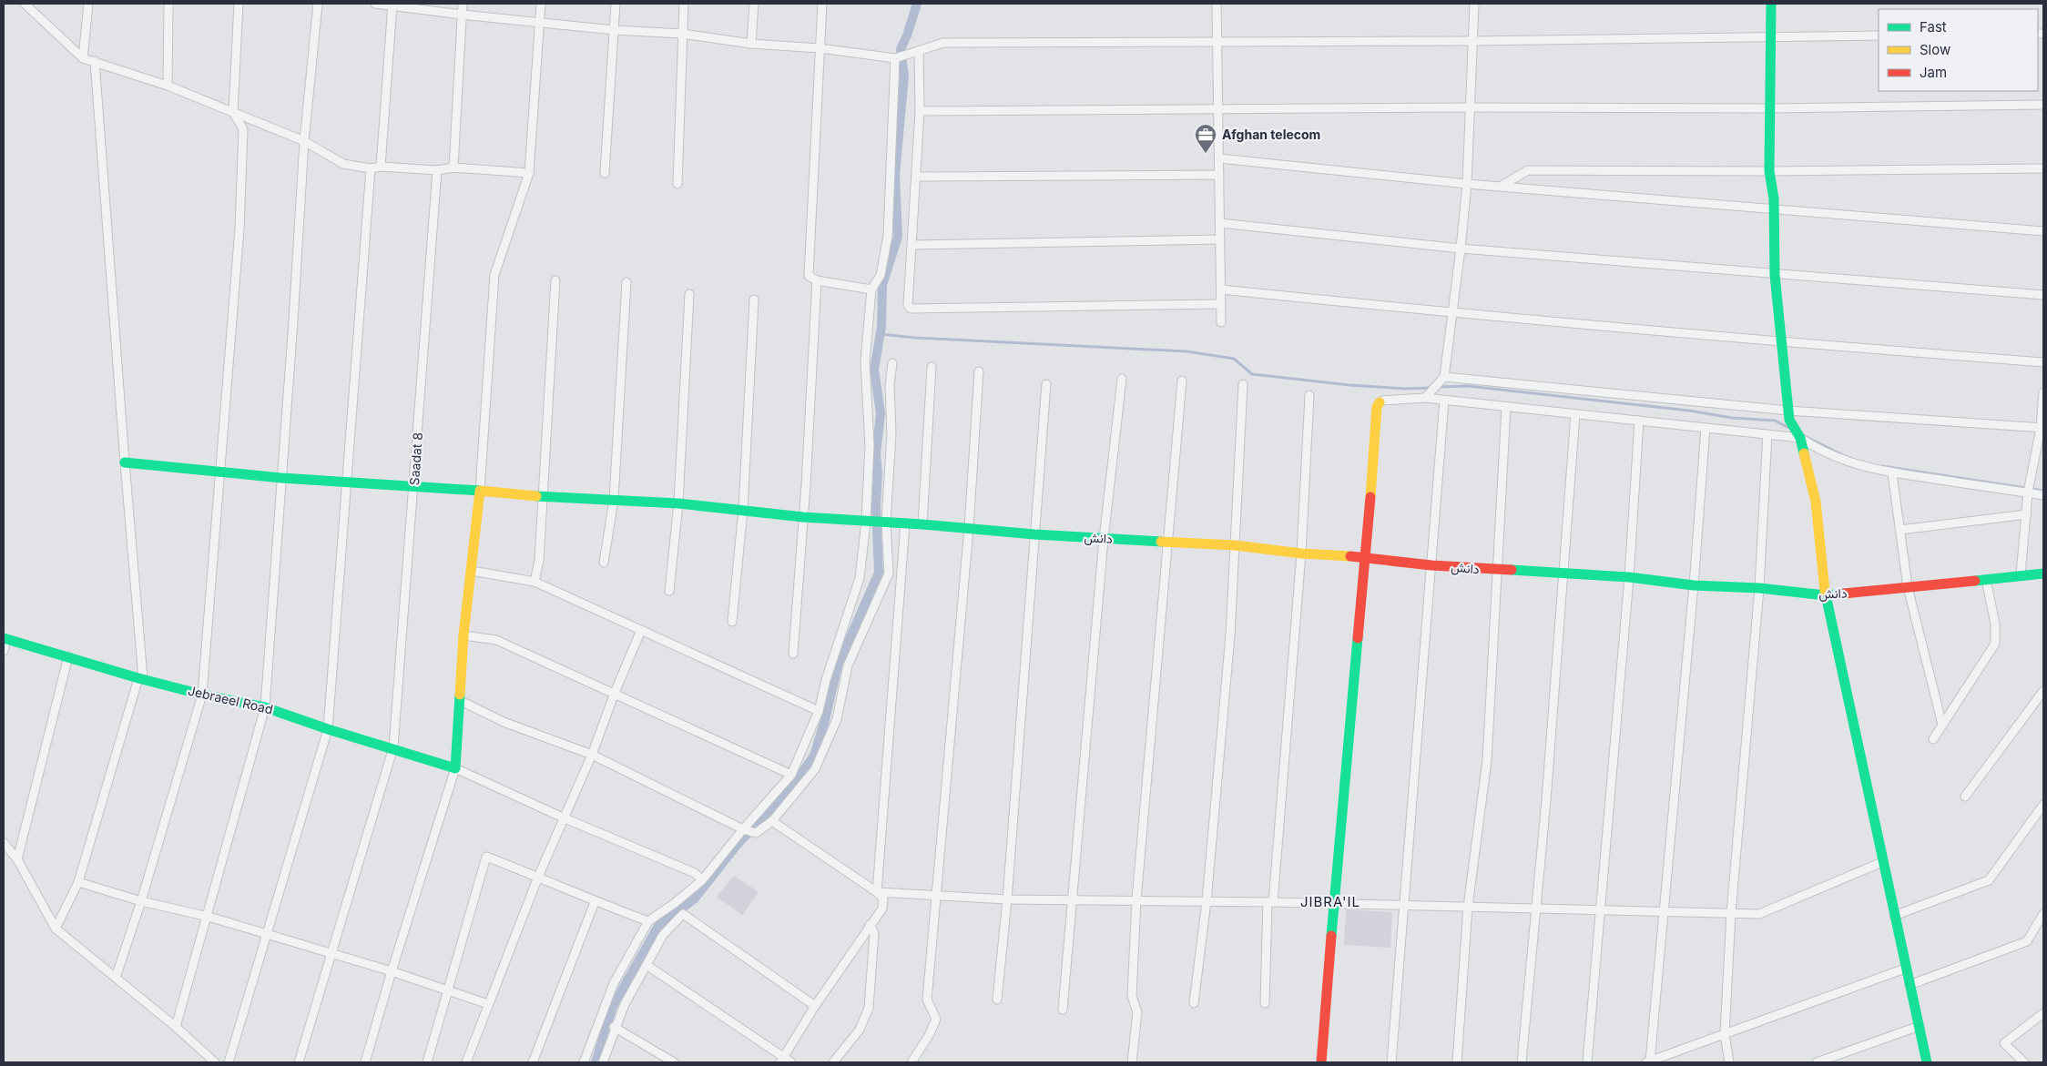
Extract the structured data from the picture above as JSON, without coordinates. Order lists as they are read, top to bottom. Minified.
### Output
{"streets":{"main road":["دانش","Jebraeel Road"],"street":["Saadat 8"]},"crossings":[["Saadat 8","دانش"],["Saadat 8","Jebraeel Road"]],"districts":["JIBRA'IL"],"places":{"office":["Afghan telecom"]},"legend":["Fast","Slow","Jam"]}
